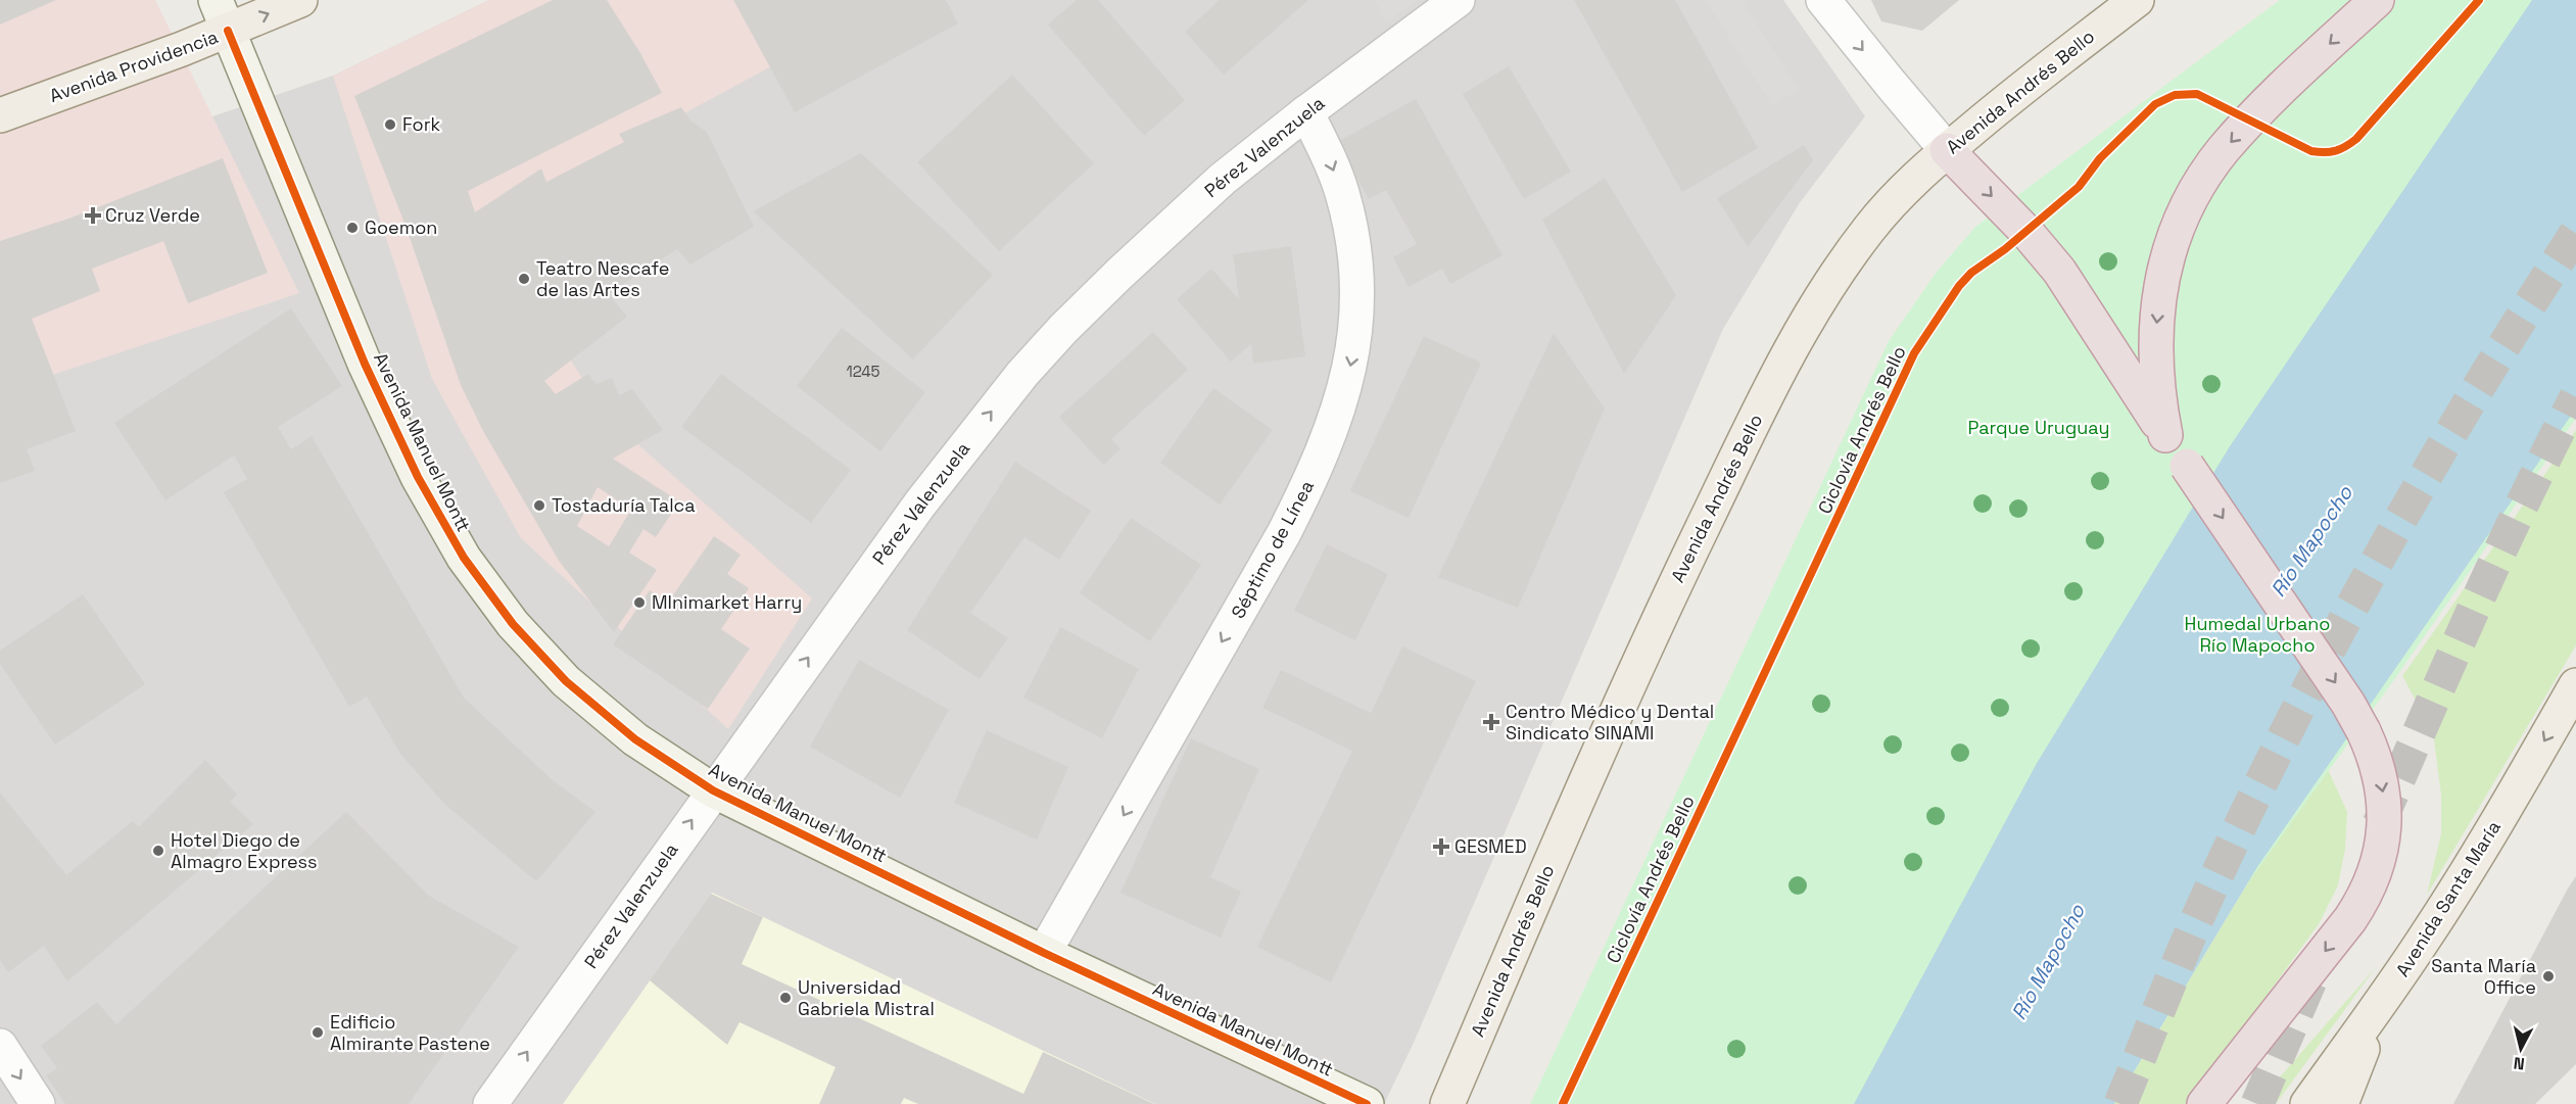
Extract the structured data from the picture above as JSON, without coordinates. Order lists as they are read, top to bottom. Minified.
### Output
{"streets":{"main road":["Avenida Providencia","Avenida Andrés Bello","Avenida Santa María"],"street":["Pérez Valenzuela","Avenida Manuel Montt","Séptimo de Línea"],"cycle path":["Ciclovía Andrés Bello"]},"crossings":[["Avenida Providencia","Avenida Manuel Montt"],["Pérez Valenzuela","Avenida Manuel Montt"],["Pérez Valenzuela","Séptimo de Línea"],["Avenida Manuel Montt","Séptimo de Línea"]],"one_way":["Pérez Valenzuela","Séptimo de Línea","Avenida Santa María"],"water":["Río Mapocho"],"parks":["Parque Uruguay","Humedal Urbano Río Mapocho"],"places":{"other":["Fork","Goemon","Teatro Nescafe de las Artes","Tostaduría Talca","MInimarket Harry","Hotel Diego de Almagro Express","Santa María Office","Universidad Gabriela Mistral","Edificio Almirante Pastene"],"health":["Cruz Verde","Centro Médico y Dental Sindicato SINAMI","GESMED"]},"house_numbers":["1245"],"north":"bottom"}
